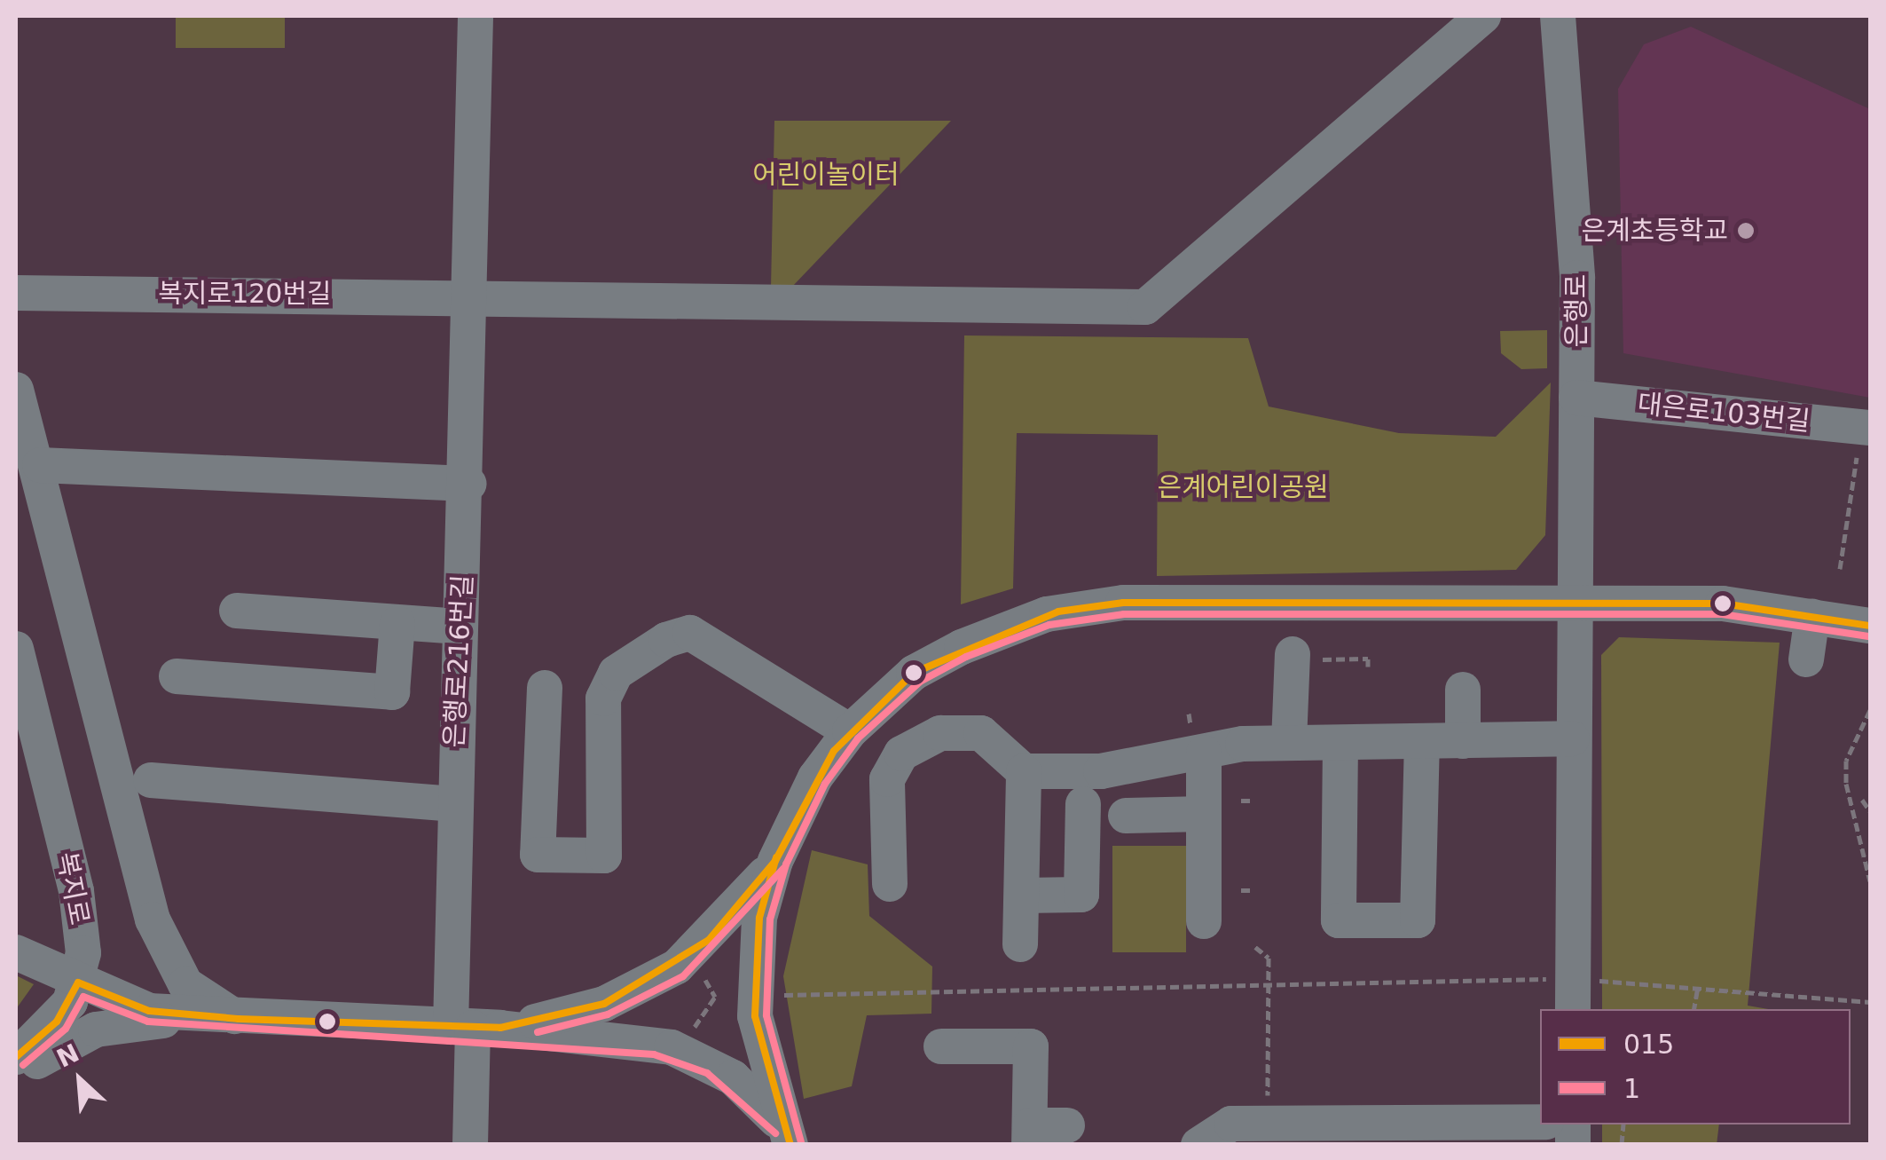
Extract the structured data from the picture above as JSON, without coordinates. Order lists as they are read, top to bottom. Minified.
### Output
{"streets":{"street":["복지로120번길","은행로","대은로103번길","은행로216번길","복지로"]},"crossings":[["복지로120번길","은행로216번길"],["은행로","대은로103번길"]],"parks":["어린이놀이터","은계어린이공원"],"places":["은계초등학교"],"lines":["transit line 015","transit line 1"],"legend":["015","1"],"north":"top left"}
